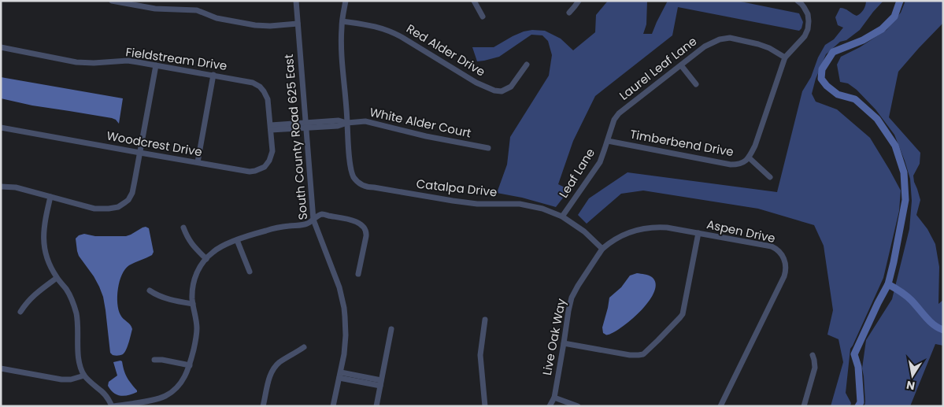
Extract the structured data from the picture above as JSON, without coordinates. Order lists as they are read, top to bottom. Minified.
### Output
{"streets":{"street":["Red Alder Drive","Fieldstream Drive","Laurel Leaf Lane","White Alder Court","South County Road 625 East","Timberbend Drive","Woodcrest Drive","Leaf Lane","Catalpa Drive","Aspen Drive","Live Oak Way"]},"crossings":[["Red Alder Drive","Catalpa Drive"],["Fieldstream Drive","Woodcrest Drive"],["Laurel Leaf Lane","Timberbend Drive"],["Laurel Leaf Lane","Leaf Lane"],["White Alder Court","South County Road 625 East"],["White Alder Court","Catalpa Drive"],["Timberbend Drive","Leaf Lane"],["Leaf Lane","Catalpa Drive"],["Catalpa Drive","Aspen Drive"],["Catalpa Drive","Live Oak Way"],["Aspen Drive","Live Oak Way"]],"north":"bottom"}
